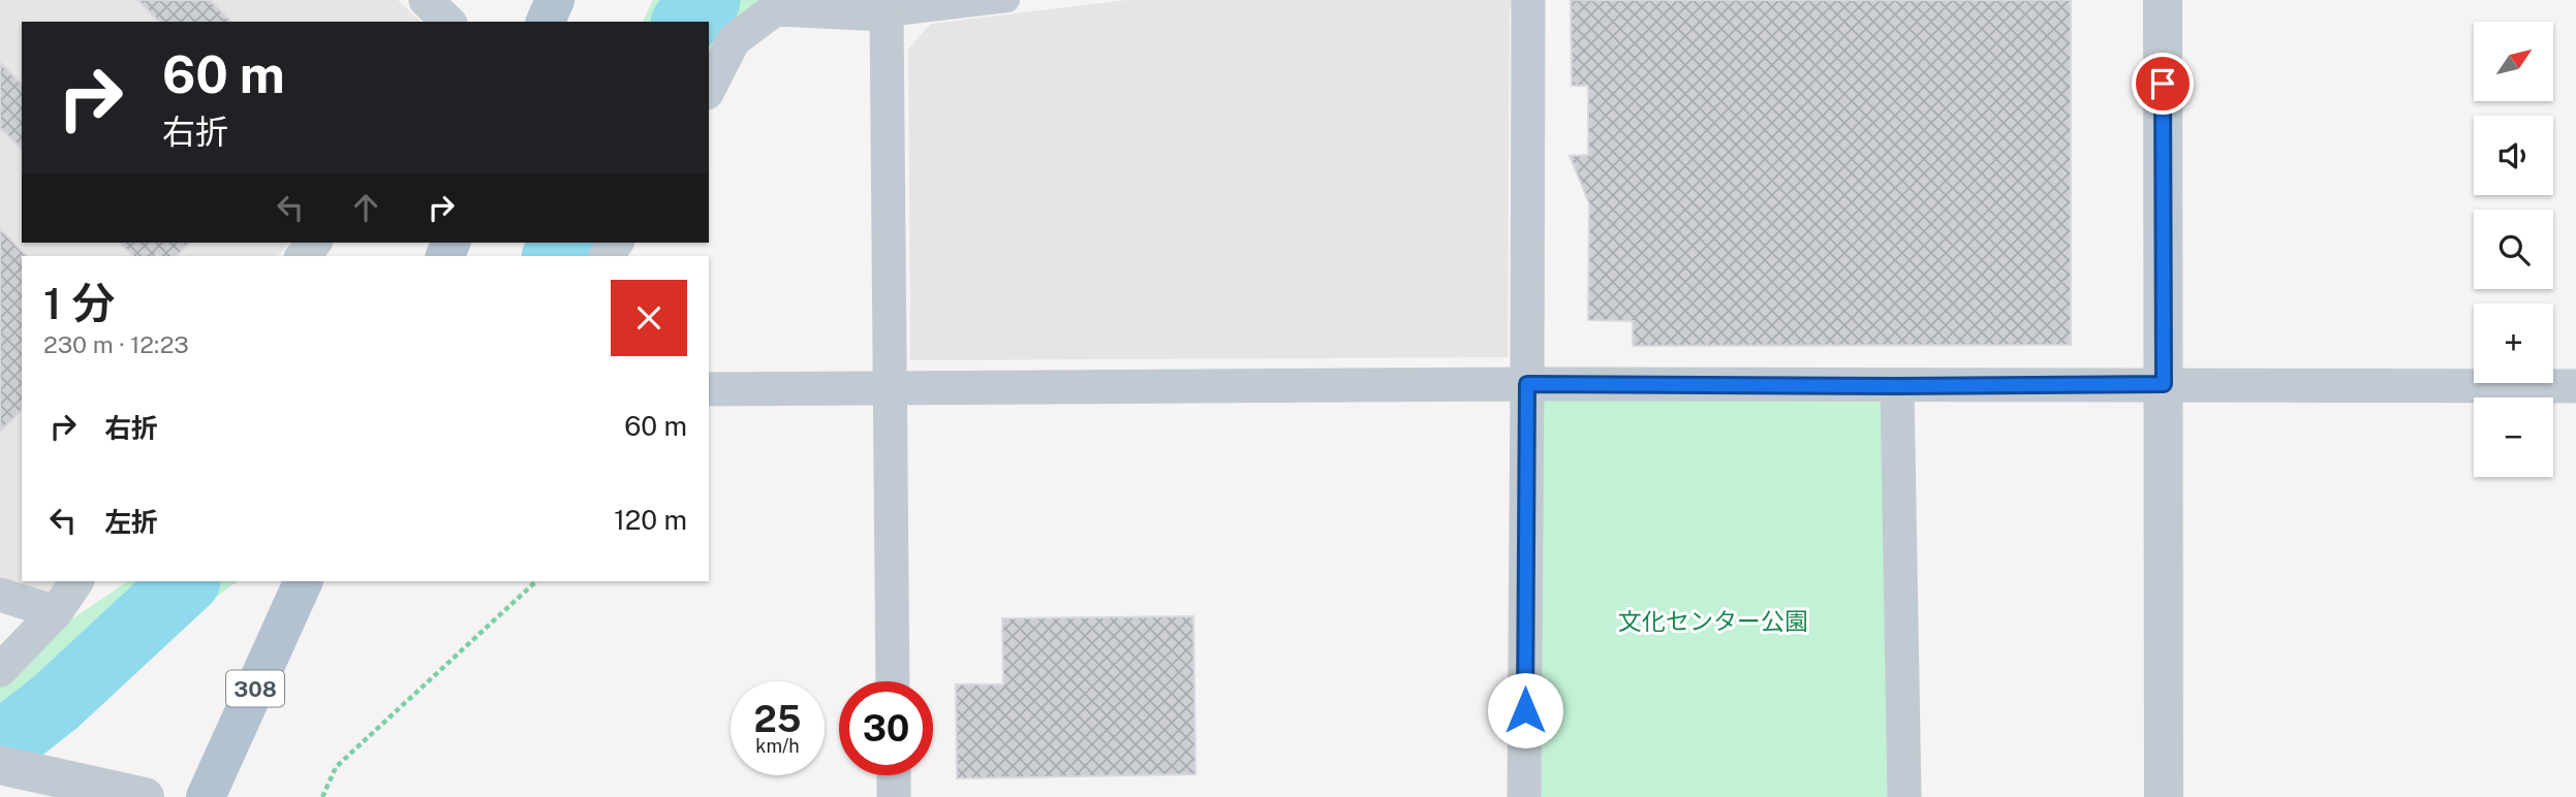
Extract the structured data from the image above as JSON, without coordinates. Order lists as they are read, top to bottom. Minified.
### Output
{"streets":{"main road":["308"]},"parks":["文化センター公園"],"north":"top right","page":{"map_buttons":["+","−"],"turn":["60 m","右折"],"heading":["1 分","230 m · 12:23"],"list":[{"name":"右折","value":"60 m"},{"name":"左折","value":"120 m"}],"speed":"25 km/h","limit":"30"}}
